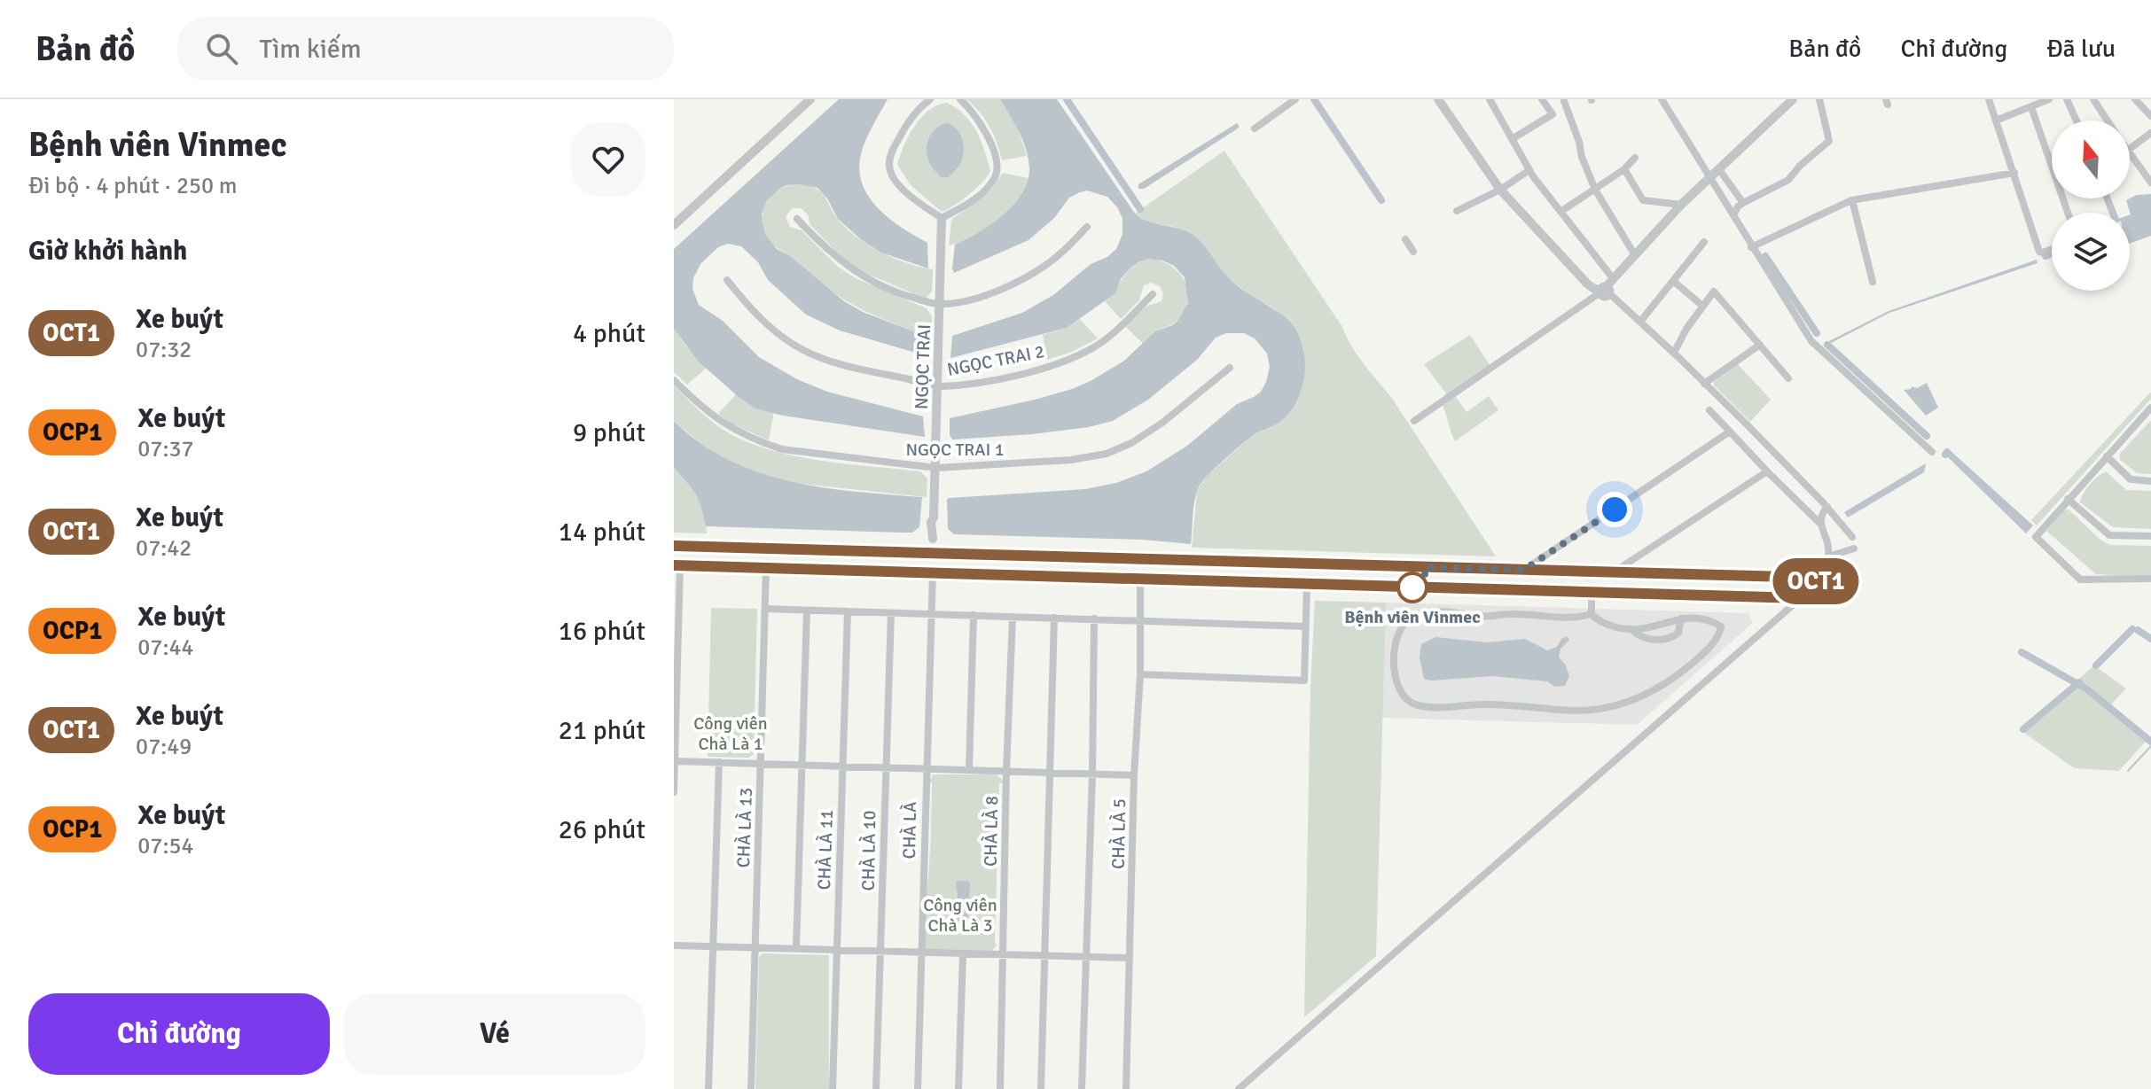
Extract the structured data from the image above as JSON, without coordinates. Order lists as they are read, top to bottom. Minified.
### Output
{"streets":{"street":["NGỌC TRAI 2","NGỌC TRAI","NGỌC TRAI 1","CHÀ LÀ 13","CHÀ LÀ","CHÀ LÀ 8","CHÀ LÀ 5","CHÀ LÀ 11","CHÀ LÀ 10"]},"crossings":[["NGỌC TRAI 2","NGỌC TRAI"],["NGỌC TRAI","NGỌC TRAI 1"]],"parks":["Công viên Chà Là 1","Công viên Chà Là 3"],"places":["Bệnh viên Vinmec"],"lines":["bus line OCT1"],"north":"top","page":{"header":"Bản đồ","search":"Tìm kiếm","nav":["Bản đồ","Chỉ đường","Đã lưu"],"heading":[["Bệnh viên Vinmec","Đi bộ · 4 phút · 250 m"],"Giờ khởi hành"],"on_map":"OCT1","list":[{"mark":"OCT1","name":"Xe buýt","note":"07:32","value":"4 phút"},{"mark":"OCP1","name":"Xe buýt","note":"07:37","value":"9 phút"},{"mark":"OCT1","name":"Xe buýt","note":"07:42","value":"14 phút"},{"mark":"OCP1","name":"Xe buýt","note":"07:44","value":"16 phút"},{"mark":"OCT1","name":"Xe buýt","note":"07:49","value":"21 phút"},{"mark":"OCP1","name":"Xe buýt","note":"07:54","value":"26 phút"}],"buttons":["Chỉ đường","Vé"]}}
